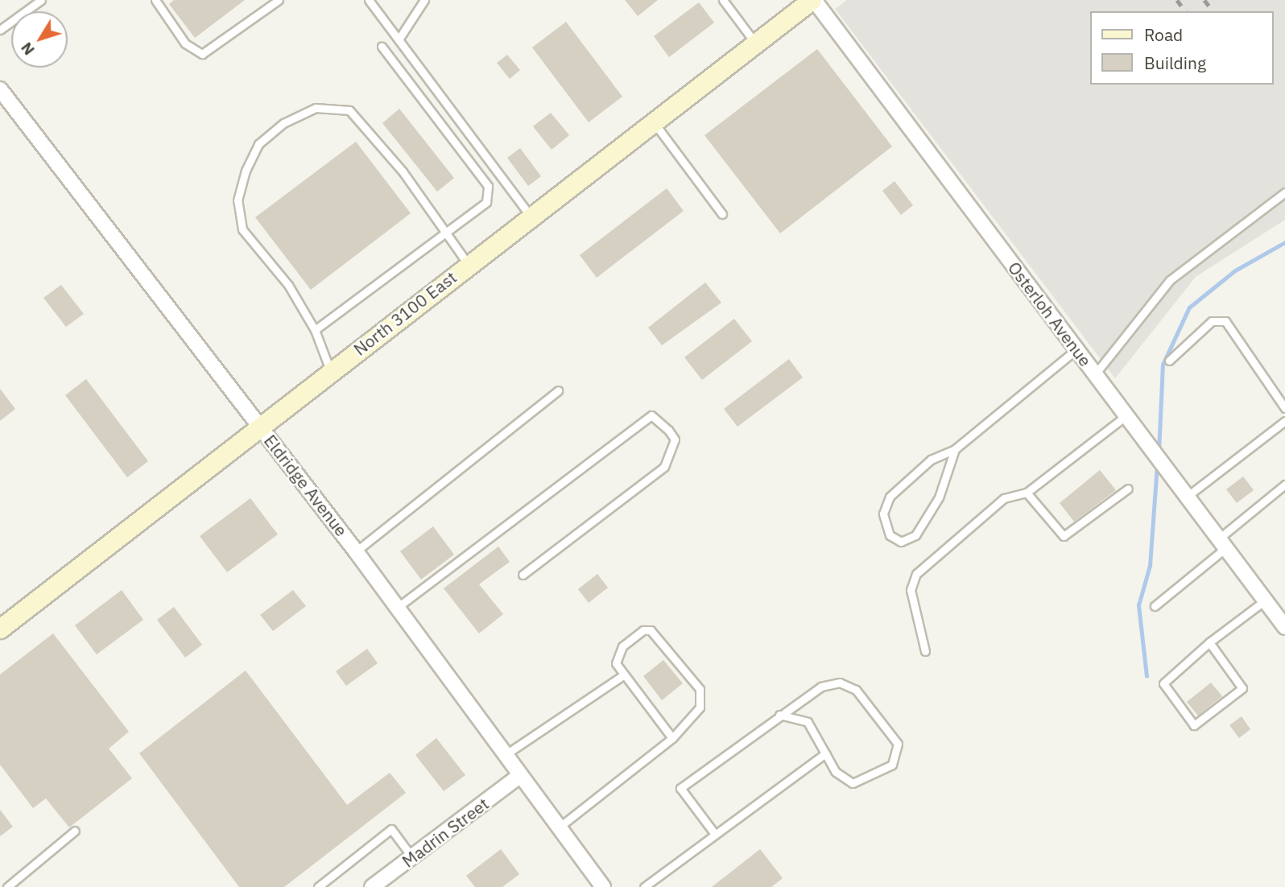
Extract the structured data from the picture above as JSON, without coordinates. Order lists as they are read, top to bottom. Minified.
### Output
{"streets":{"main road":["North 3100 East"],"street":["Osterloh Avenue","Eldridge Avenue","Madrin Street"]},"crossings":[["North 3100 East","Osterloh Avenue"],["North 3100 East","Eldridge Avenue"],["Eldridge Avenue","Madrin Street"]],"legend":["Road","Building"],"north":"bottom left"}
